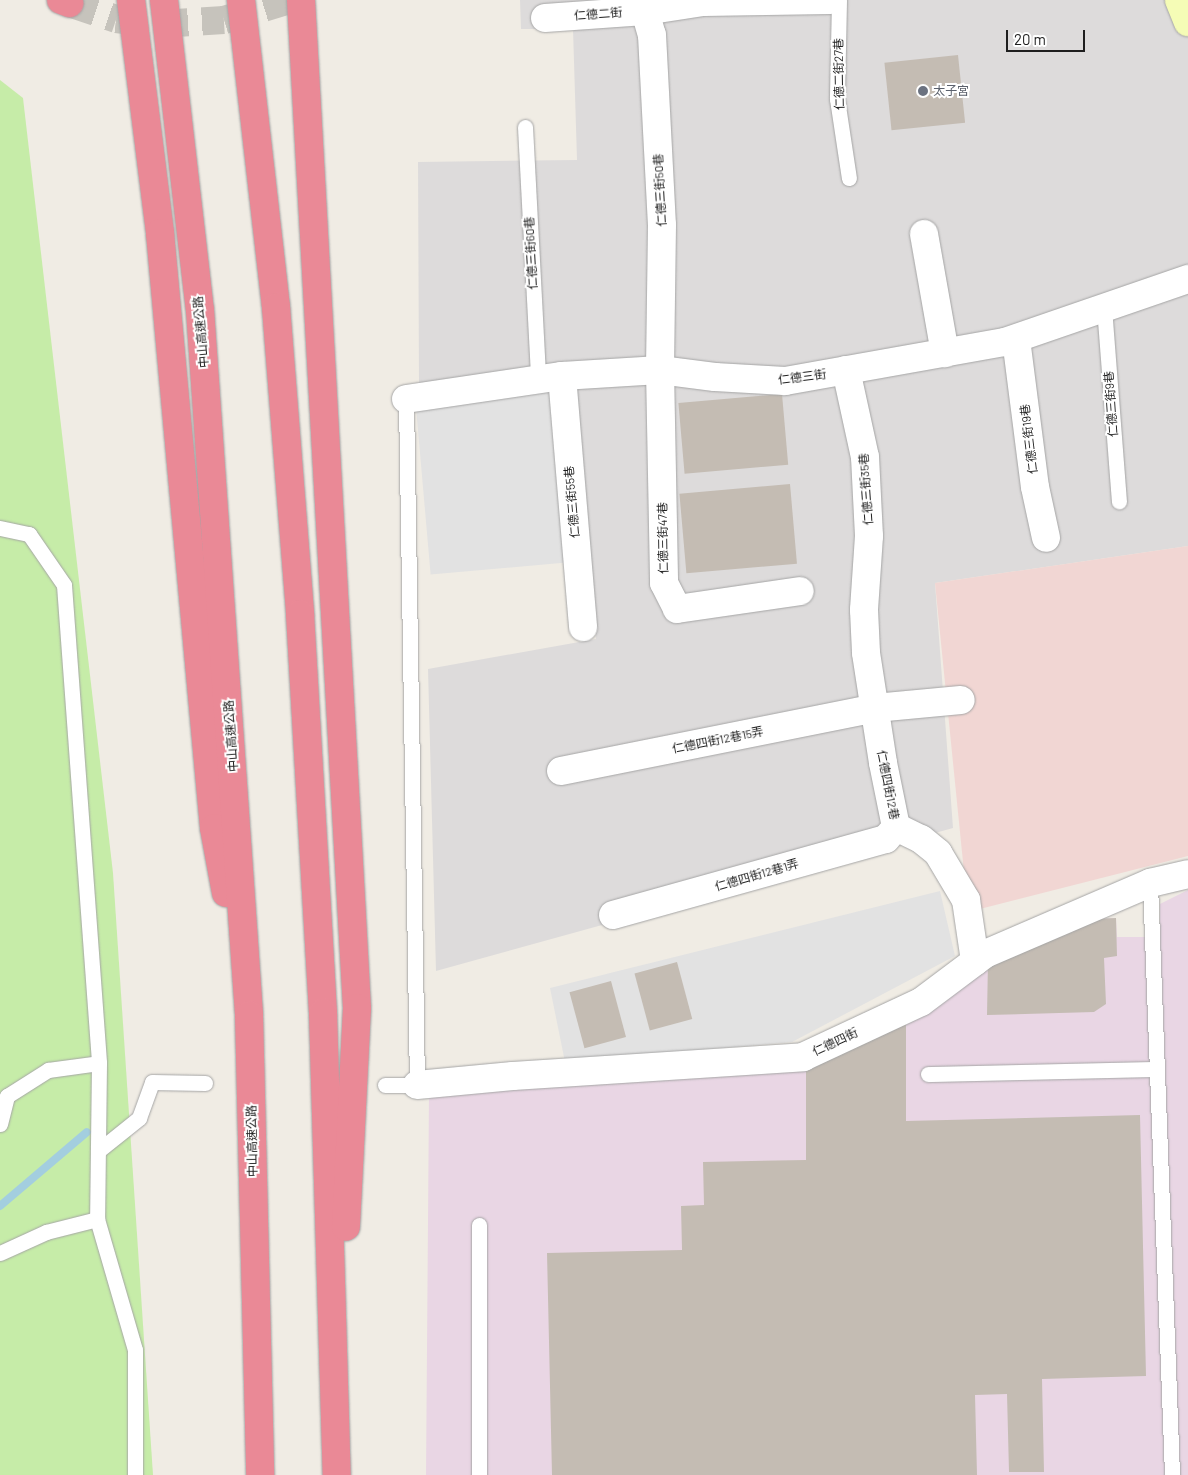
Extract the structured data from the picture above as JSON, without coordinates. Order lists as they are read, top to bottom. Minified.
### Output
{"streets":{"highway":["中山高速公路"],"street":["仁德二街","仁德三街50巷","仁德三街","仁德三街19巷","仁德三街35巷","仁德三街55巷","仁德三街47巷","仁德四街12巷15弄","仁德四街12巷","仁德四街12巷1弄","仁德四街"],"lane":["仁德二街27巷","仁德三街60巷","仁德三街9巷"]},"crossings":[["仁德二街","仁德三街50巷"],["仁德三街50巷","仁德三街"],["仁德三街50巷","仁德三街47巷"],["仁德三街60巷","仁德三街"],["仁德三街60巷","仁德三街55巷"],["仁德三街","仁德三街9巷"],["仁德三街","仁德三街19巷"],["仁德三街","仁德三街35巷"],["仁德三街","仁德三街55巷"],["仁德三街","仁德三街47巷"],["仁德三街35巷","仁德四街12巷"],["仁德四街12巷15弄","仁德四街12巷"],["仁德四街12巷","仁德四街12巷1弄"],["仁德四街12巷","仁德四街"]],"places":["太子宮"],"scale_bar":"20 m"}
